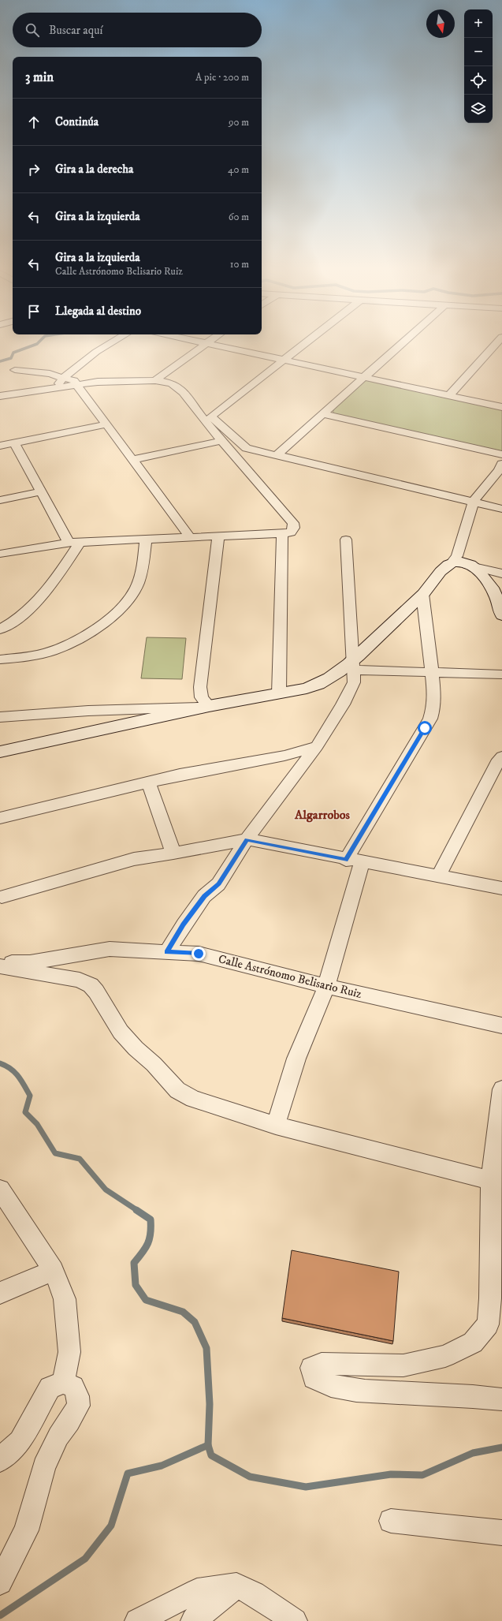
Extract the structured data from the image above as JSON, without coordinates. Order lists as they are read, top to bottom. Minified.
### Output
{"streets":{"street":["Calle Astrónomo Belisario Ruiz"]},"districts":["Algarrobos"],"north":"bottom","page":{"map_buttons":["+","−"],"search":"Buscar aquí","heading":["3 min","A pie · 200 m"],"list":[["Continúa","90 m"],["Gira a la derecha","40 m"],["Gira a la izquierda","60 m"],["Gira a la izquierda","Calle Astrónomo Belisario Ruiz","10 m"],"Llegada al destino"]}}
